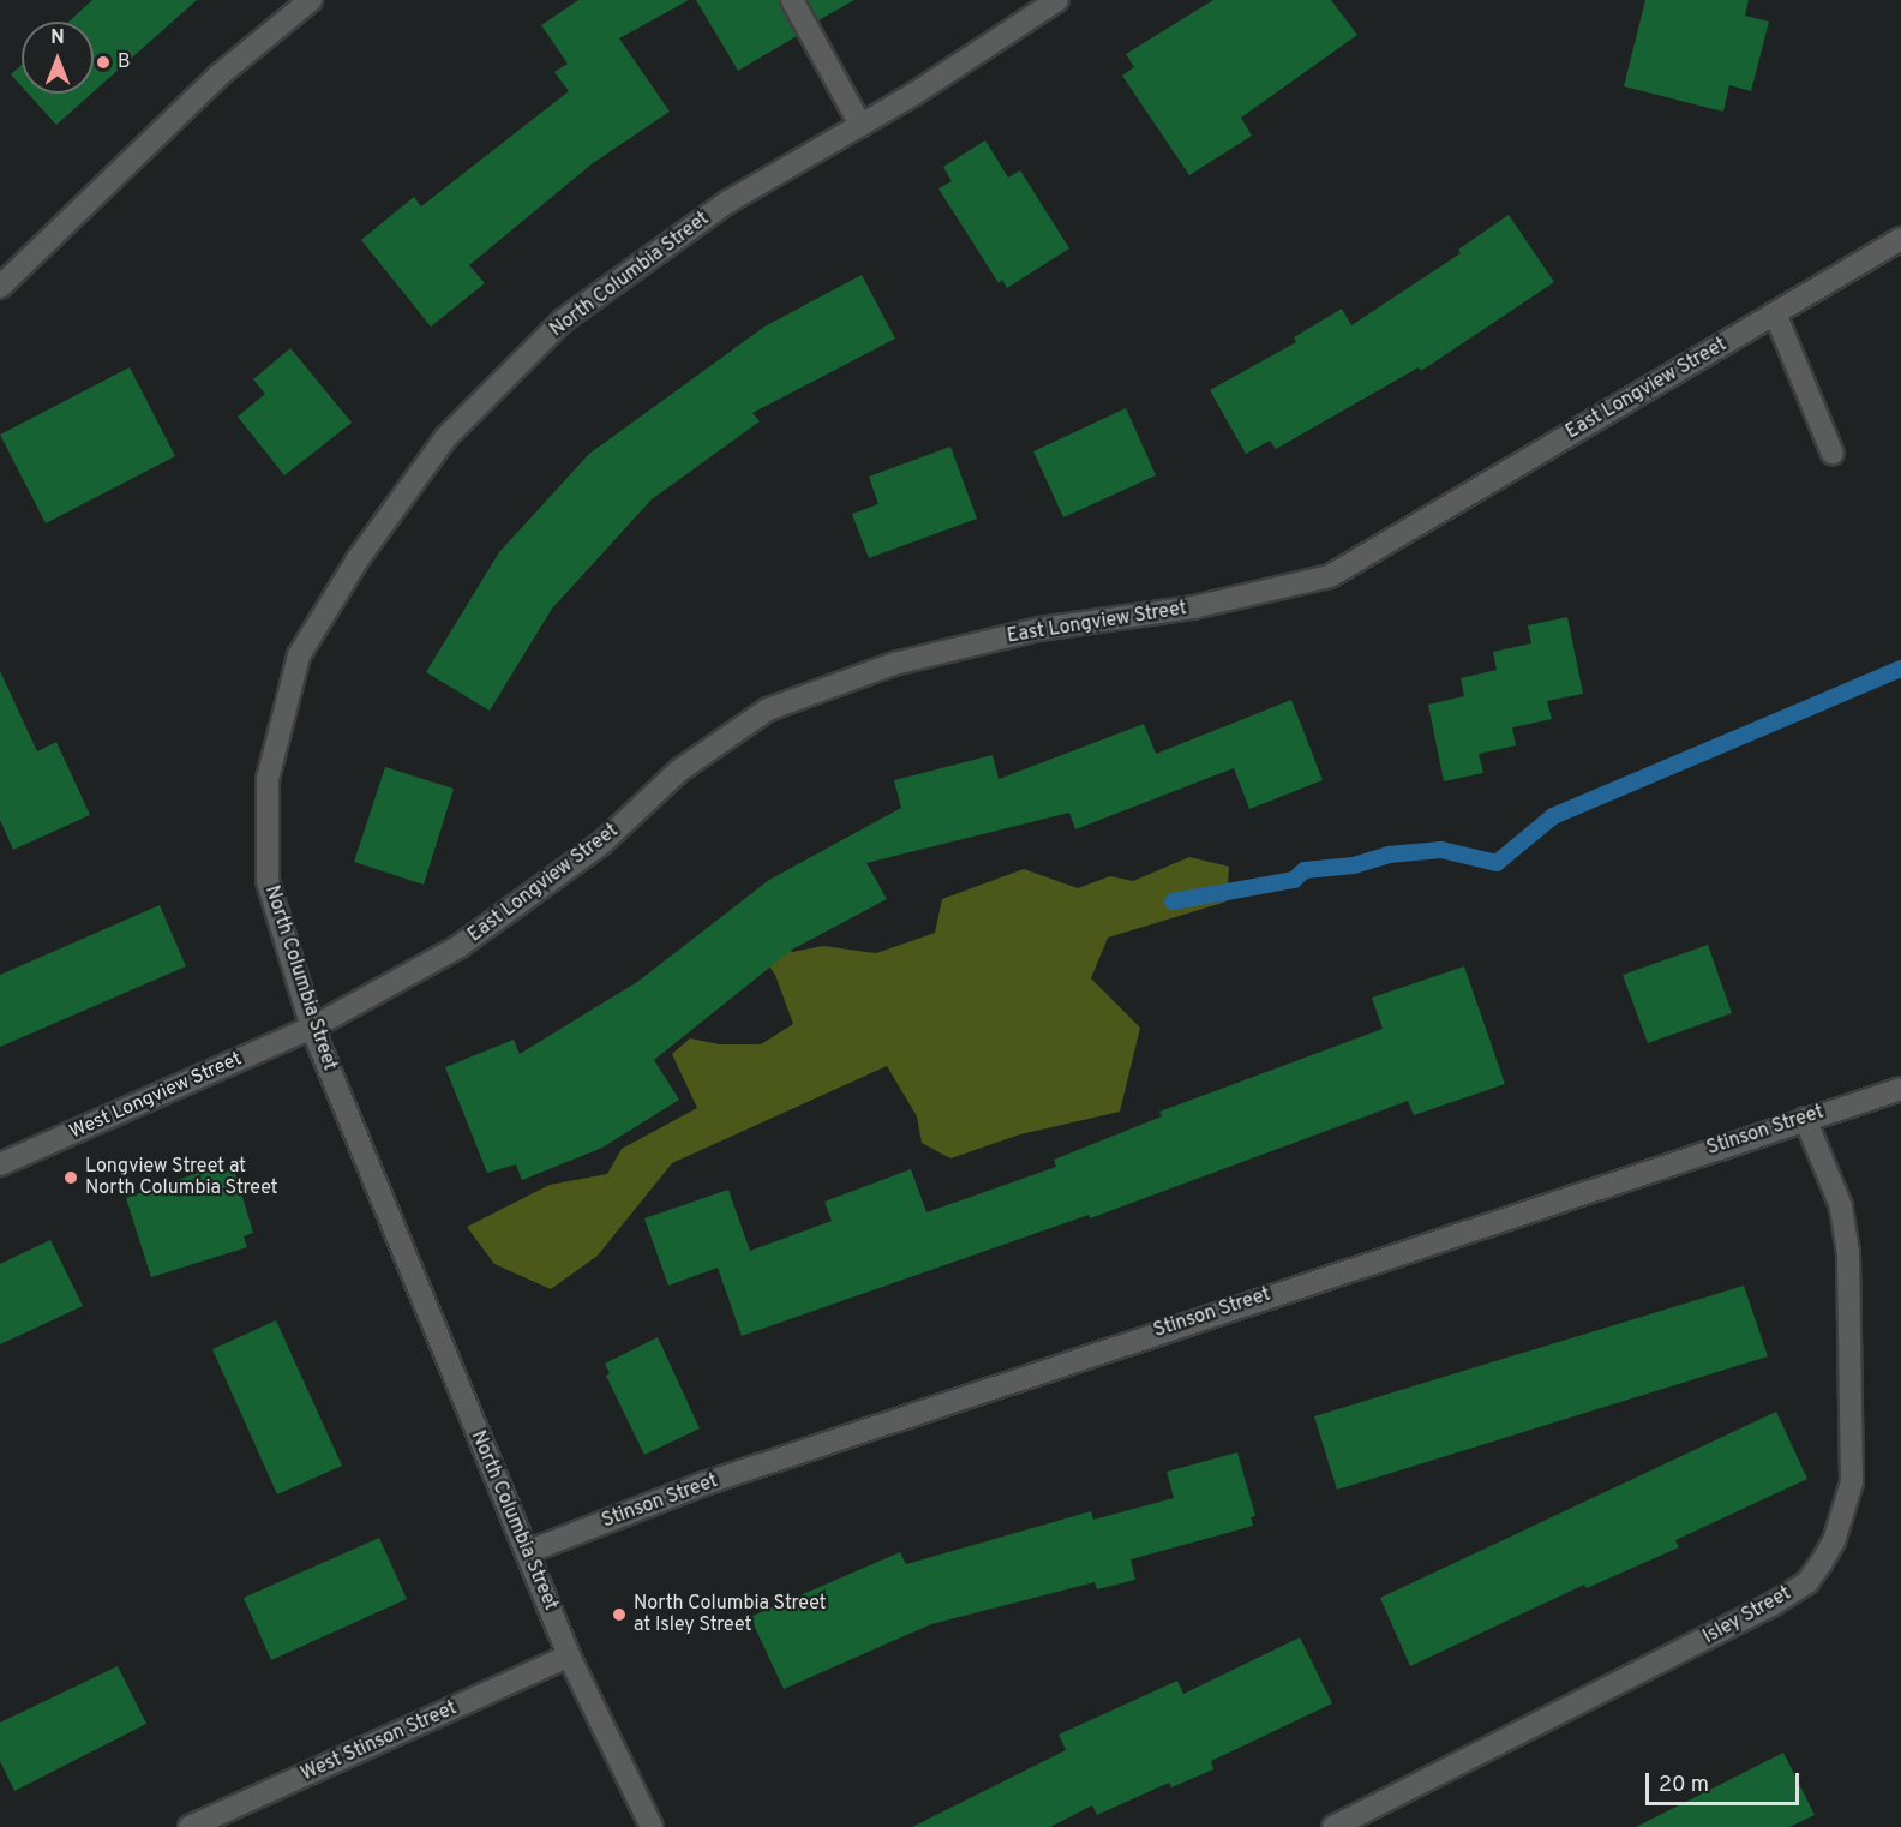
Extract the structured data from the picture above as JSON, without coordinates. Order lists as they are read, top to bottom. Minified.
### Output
{"streets":{"street":["North Columbia Street","East Longview Street","West Longview Street","Stinson Street","Isley Street","West Stinson Street"]},"crossings":[["North Columbia Street","East Longview Street"],["North Columbia Street","West Longview Street"],["North Columbia Street","Stinson Street"],["North Columbia Street","West Stinson Street"],["East Longview Street","West Longview Street"],["Stinson Street","Isley Street"]],"places":["B","Longview Street at North Columbia Street","North Columbia Street at Isley Street"],"scale_bar":"20 m","north":"top"}
